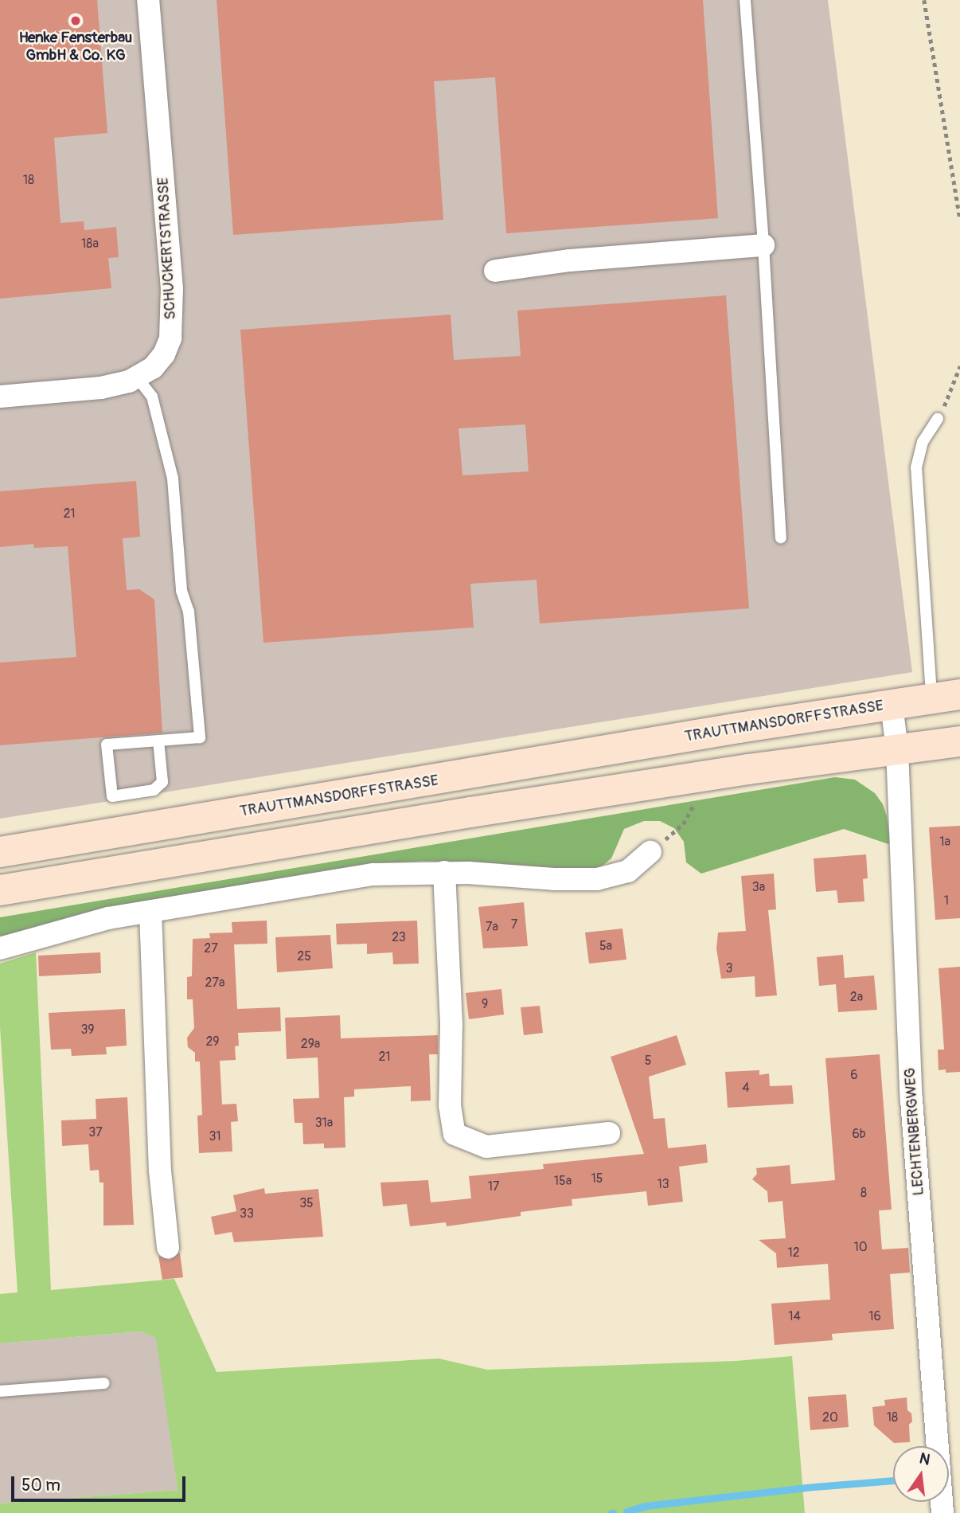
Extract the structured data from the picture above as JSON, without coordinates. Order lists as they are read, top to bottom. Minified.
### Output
{"streets":{"main road":["TRAUTTMANSDORFFSTRASSE"],"street":["SCHUCKERTSTRASSE","LECHTENBERGWEG"]},"crossings":[["TRAUTTMANSDORFFSTRASSE","LECHTENBERGWEG"]],"places":["Henke Fensterbau GmbH & Co. KG"],"house_numbers":["18","18a","21","1a","3a","1","7","7a","23","5a","27","25","3","27a","2a","9","39","29","29a","21","5","6","4","31a","37","6b","31","15","15a","13","17","8","35","33","10","12","14","16","20","18"],"scale_bar":"50 m","north":"top"}
